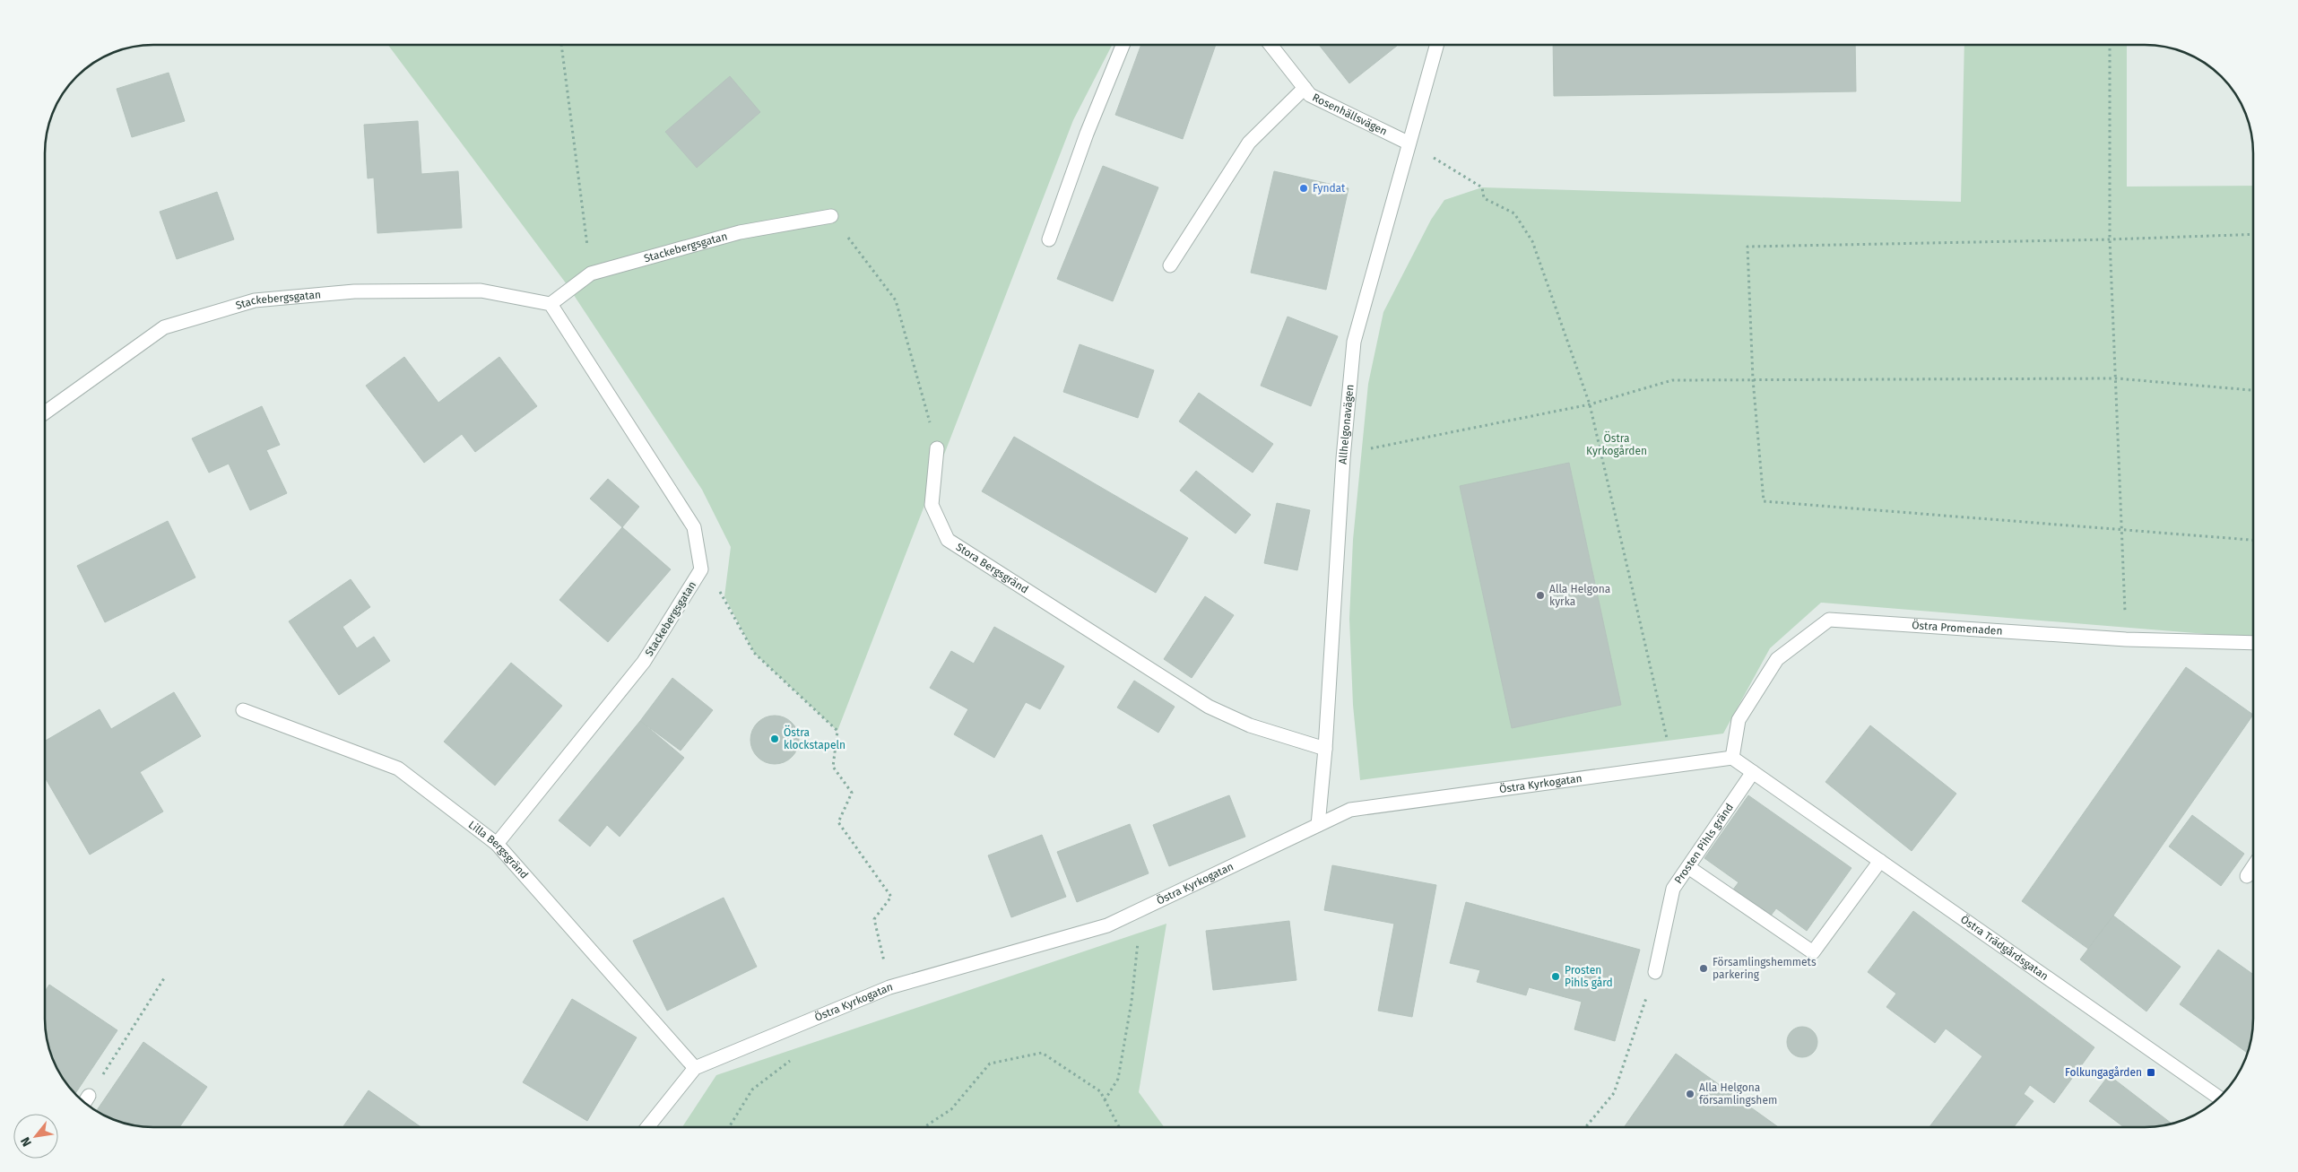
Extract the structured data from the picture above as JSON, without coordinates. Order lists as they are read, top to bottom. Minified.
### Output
{"streets":{"street":["Rosenhällsvägen","Stackebergsgatan","Allhelgonavägen","Stora Bergsgränd","Östra Promenaden","Östra Kyrkogatan","Prosten Pihls gränd","Lilla Bergsgränd","Östra Trädgårdsgatan"]},"crossings":[["Rosenhällsvägen","Allhelgonavägen"],["Stackebergsgatan","Lilla Bergsgränd"],["Allhelgonavägen","Stora Bergsgränd"],["Allhelgonavägen","Östra Kyrkogatan"],["Östra Promenaden","Östra Kyrkogatan"],["Östra Kyrkogatan","Lilla Bergsgränd"],["Prosten Pihls gränd","Östra Trädgårdsgatan"]],"parks":["Östra Kyrkogården"],"places":{"other":["Fyndat","Alla Helgona kyrka","Östra klockstapeln","Församlingshemmets parkering","Prosten Pihls gård","Alla Helgona församlingshem"],"transit":["Folkungagården"]},"north":"bottom left"}
